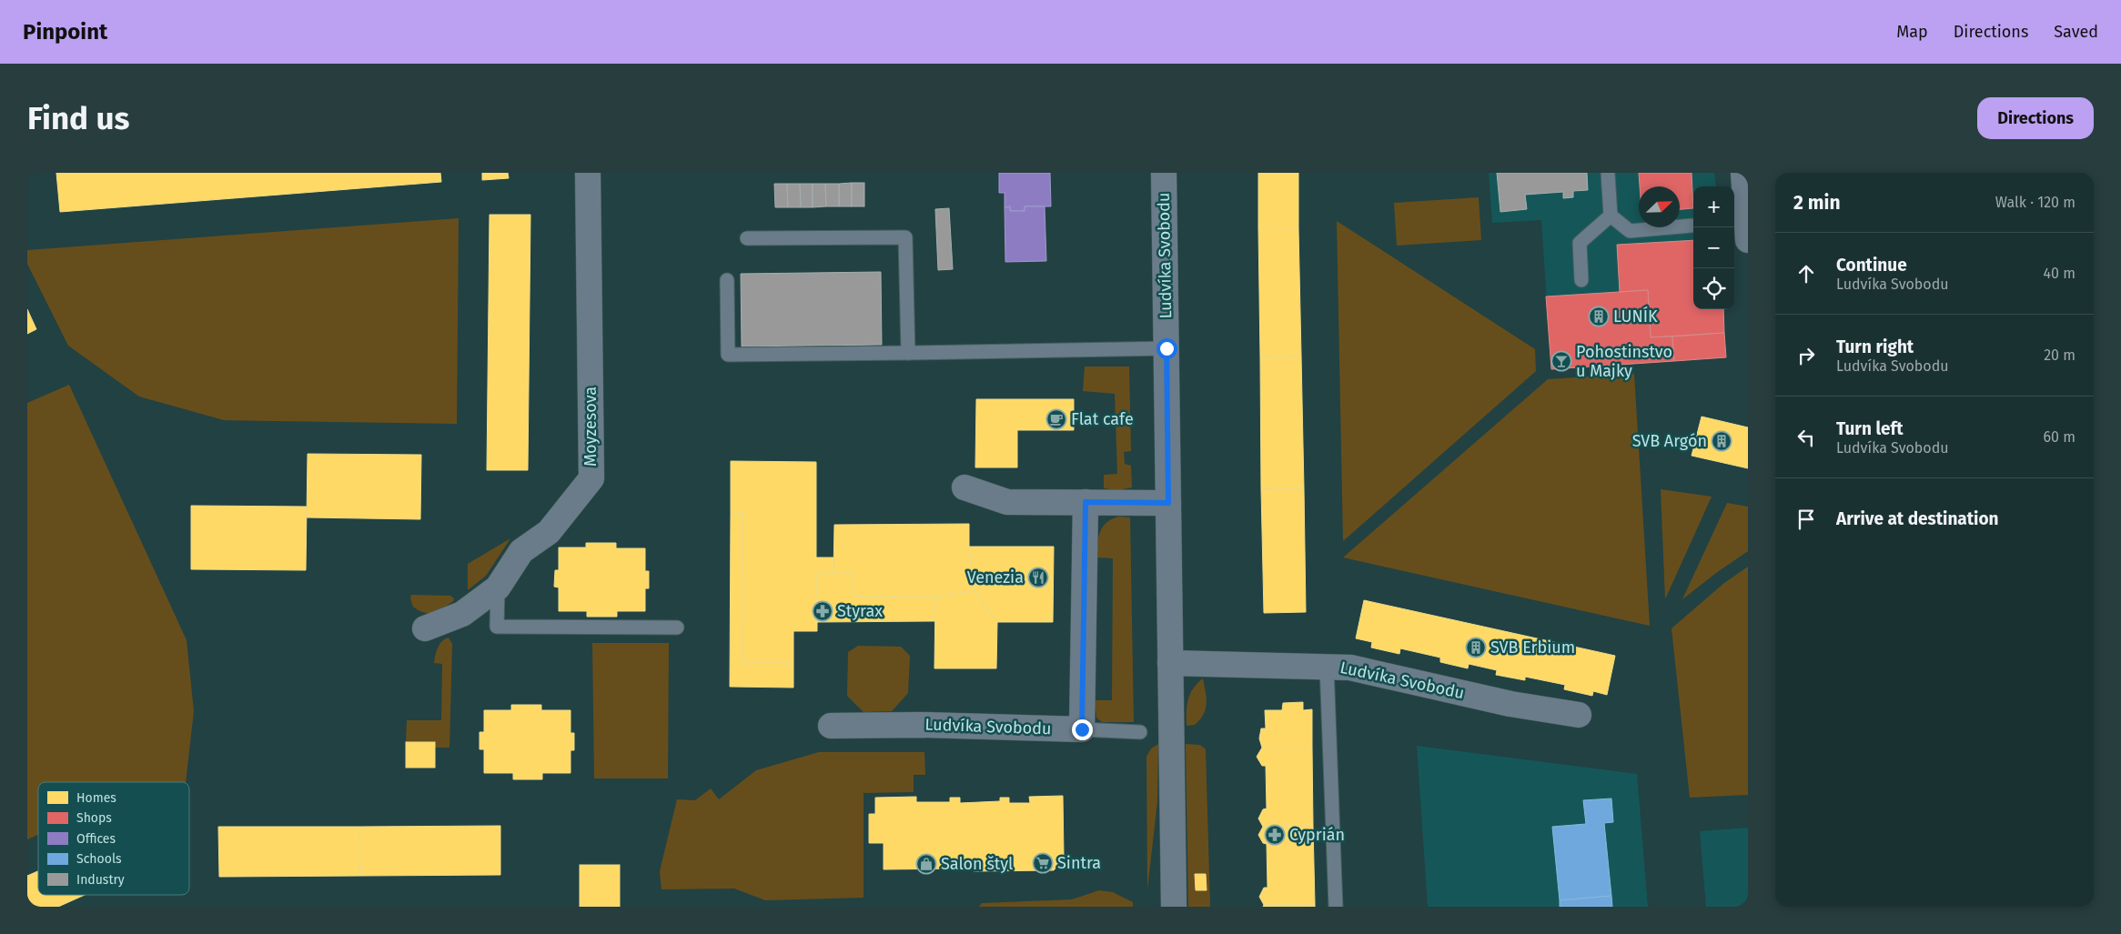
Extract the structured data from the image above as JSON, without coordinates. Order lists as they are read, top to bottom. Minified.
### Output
{"streets":{"street":["Ludvíka Svobodu","Moyzesova"]},"places":{"building":["LUNÍK","SVB Argón","SVB Erbium"],"bar":["Pohostinstvo u Majky"],"cafe":["Flat cafe"],"restaurant":["Venezia"],"pharmacy":["Styrax","Cyprián"],"supermarket":["Sintra"],"shop":["Salon štyl"]},"legend":["Homes","Shops","Offices","Schools","Industry"],"north":"top right","page":{"header":"Pinpoint","nav":["Map","Directions","Saved"],"buttons":"Directions","title":"Find us","heading":["2 min","Walk · 120 m"],"map_buttons":["+","−"],"list":[["Continue","Ludvíka Svobodu","40 m"],["Turn right","Ludvíka Svobodu","20 m"],["Turn left","Ludvíka Svobodu","60 m"],"Arrive at destination"]}}
